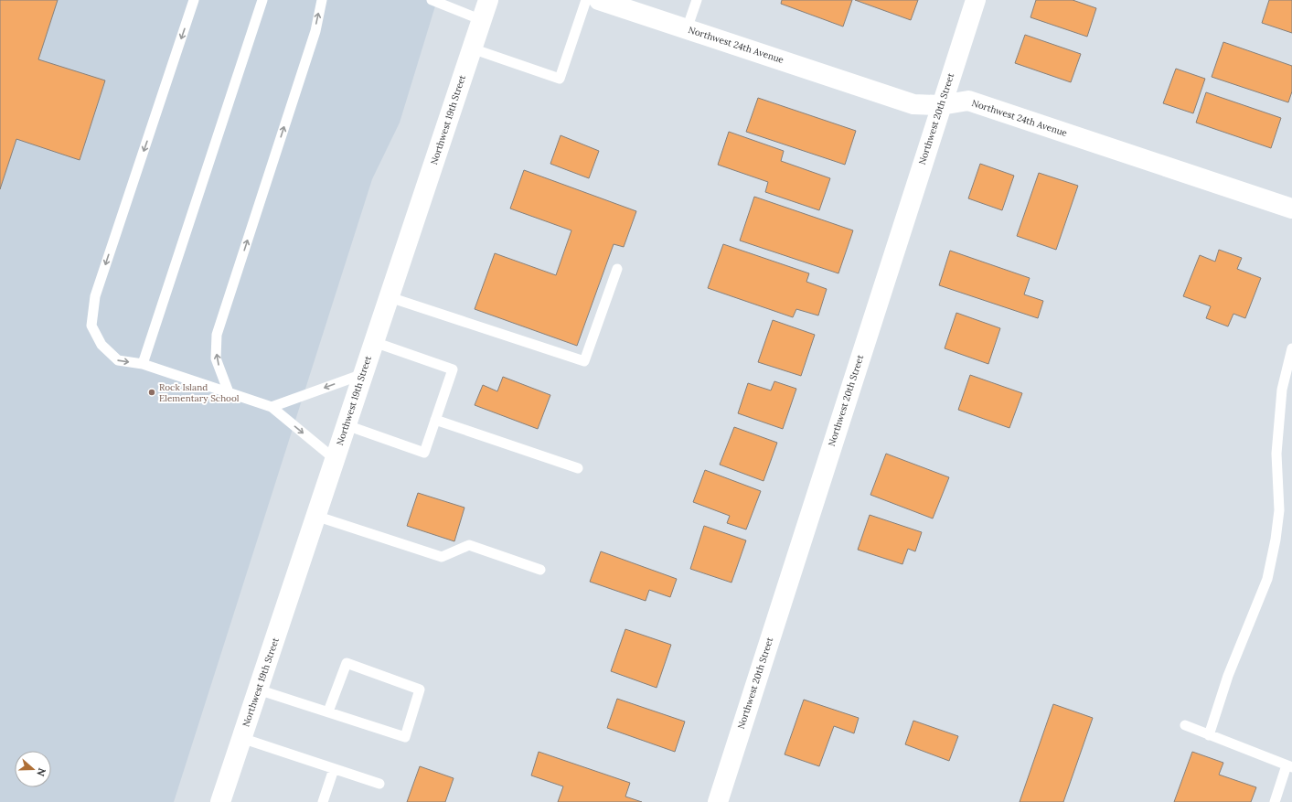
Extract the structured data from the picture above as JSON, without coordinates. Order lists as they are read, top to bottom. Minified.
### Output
{"streets":{"street":["Northwest 24th Avenue","Northwest 20th Street","Northwest 19th Street"]},"crossings":[["Northwest 24th Avenue","Northwest 20th Street"]],"places":["Rock Island Elementary School"],"north":"right"}
